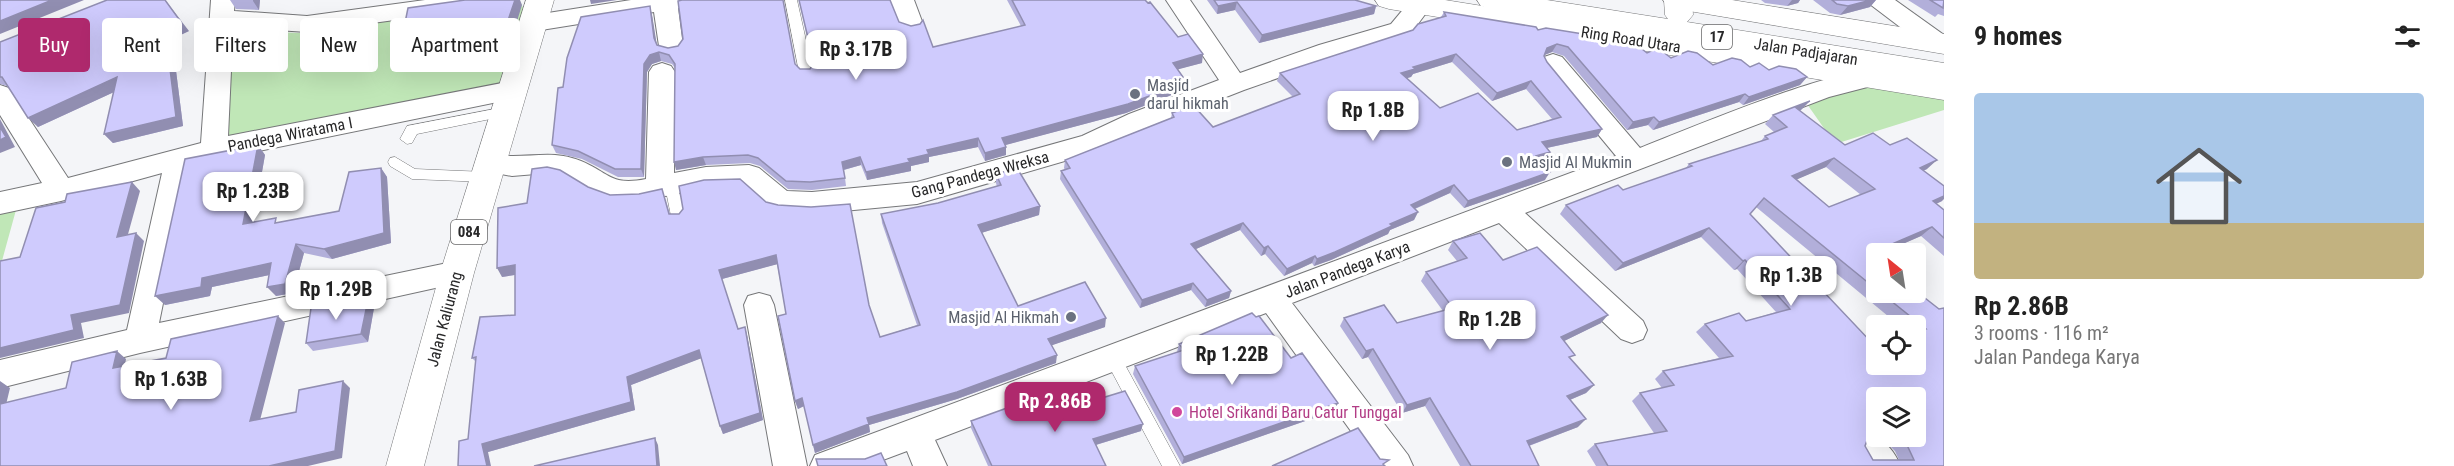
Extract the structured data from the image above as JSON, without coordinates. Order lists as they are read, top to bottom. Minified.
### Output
{"streets":{"main road":["17","Ring Road Utara","Jalan Padjajaran","084","Jalan Kaliurang"],"street":["Pandega Wiratama I","Gang Pandega Wreksa","Jalan Pandega Karya"]},"crossings":[["Ring Road Utara","Gang Pandega Wreksa"],["Ring Road Utara","Jalan Pandega Karya"],["Pandega Wiratama I","Jalan Kaliurang"],["Gang Pandega Wreksa","Jalan Kaliurang"]],"places":["Masjid darul hikmah","Masjid Al Mukmin","Masjid Al Hikmah","Hotel Srikandi Baru Catur Tunggal"],"north":"top left","page":{"heading":"9 homes","chip":["Buy","Rent","Filters","New","Apartment"],"price":["Rp 3.17B","Rp 1.8B","Rp 1.23B","Rp 1.3B","Rp 1.29B","Rp 1.2B","Rp 1.22B","Rp 1.63B","Rp 2.86B"],"list":[{"name":"Rp 2.86B","note":"3 rooms · 116 m² · Jalan Pandega Karya"}]}}
